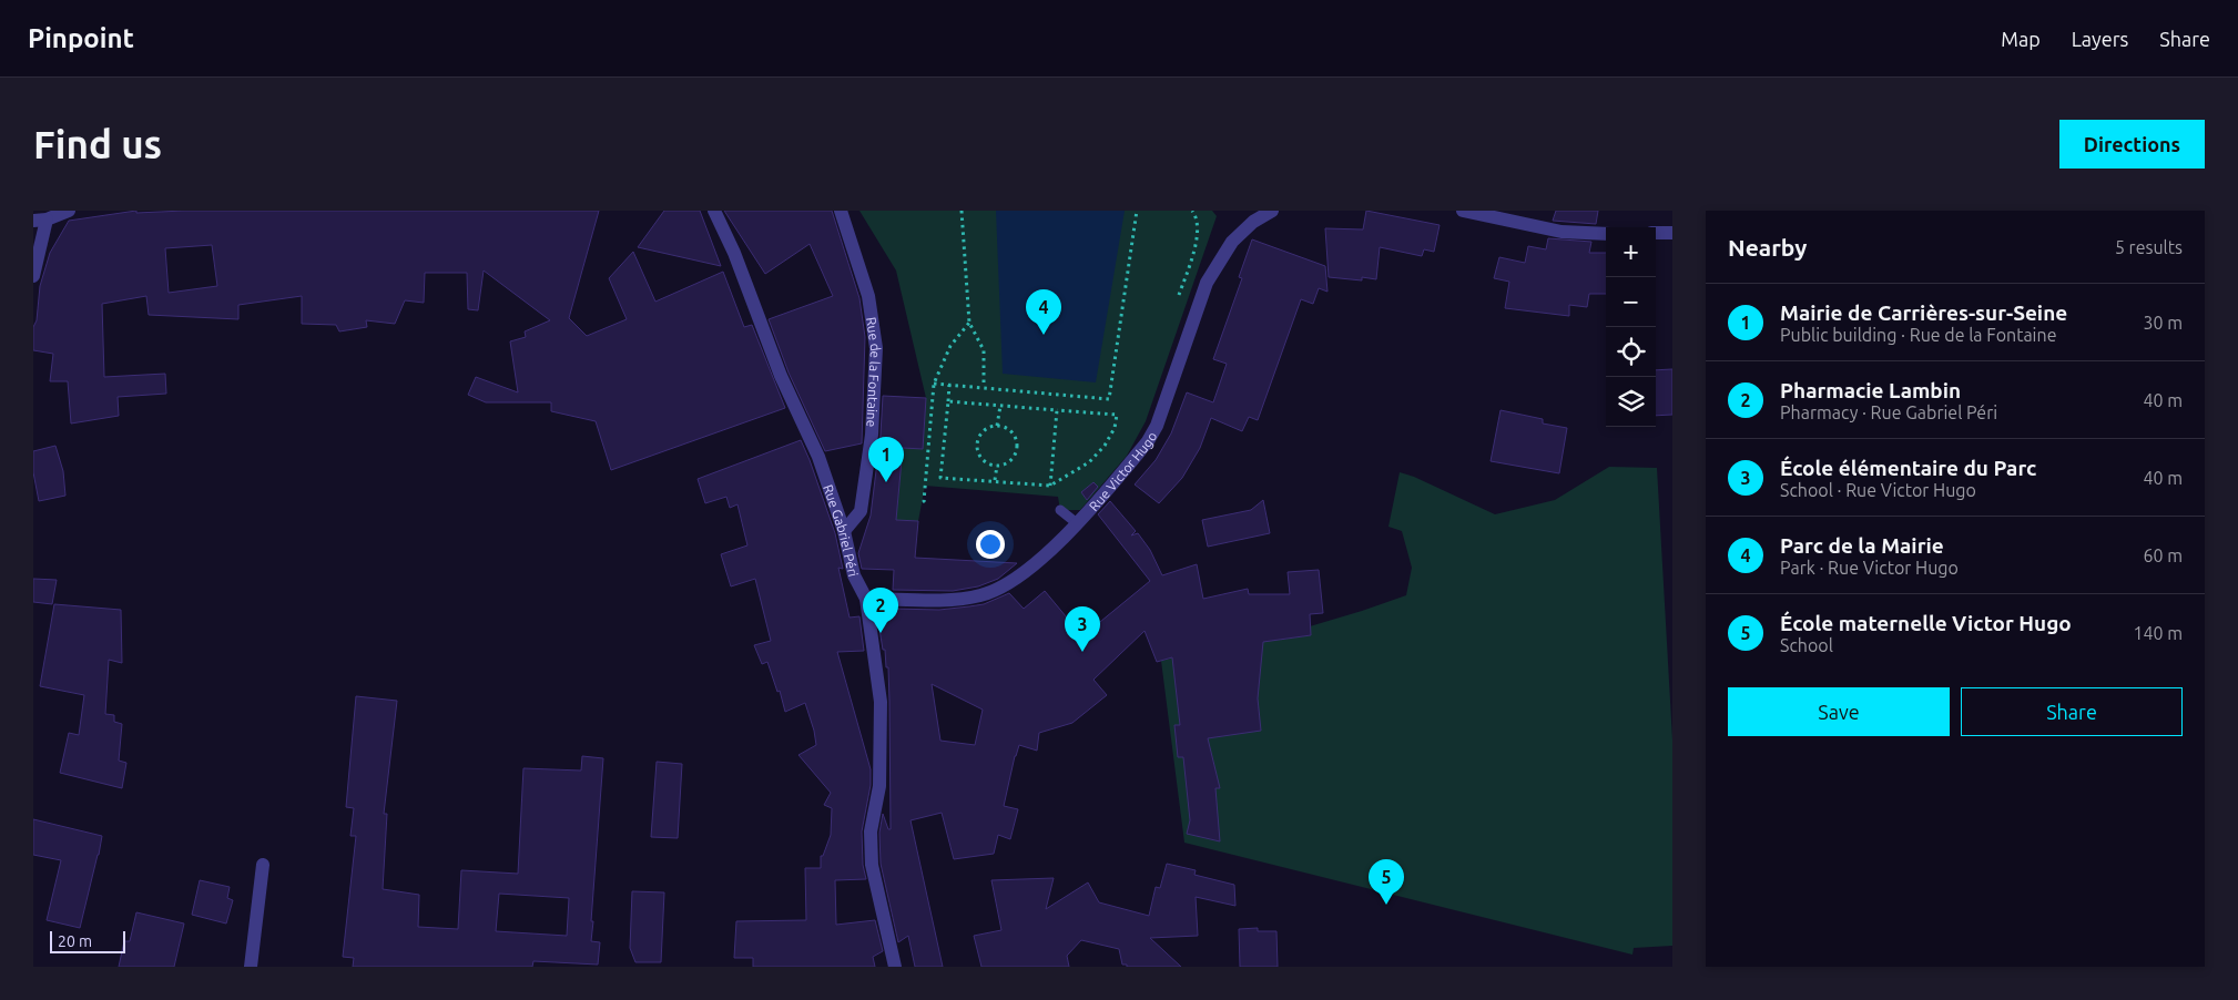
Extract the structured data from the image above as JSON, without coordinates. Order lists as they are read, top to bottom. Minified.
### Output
{"streets":{"street":["Rue de la Fontaine","Rue Victor Hugo","Rue Gabriel Péri"]},"crossings":[["Rue de la Fontaine","Rue Gabriel Péri"],["Rue Victor Hugo","Rue Gabriel Péri"]],"scale_bar":"20 m","page":{"header":"Pinpoint","nav":["Map","Layers","Share"],"buttons":["Directions",["Save","Share"]],"title":"Find us","heading":["Nearby","5 results"],"map_buttons":["+","−"],"list":[{"mark":"1","name":"Mairie de Carrières-sur-Seine","note":"Public building · Rue de la Fontaine","value":"30 m"},{"mark":"2","name":"Pharmacie Lambin","note":"Pharmacy · Rue Gabriel Péri","value":"40 m"},{"mark":"3","name":"École élémentaire du Parc","note":"School · Rue Victor Hugo","value":"40 m"},{"mark":"4","name":"Parc de la Mairie","note":"Park · Rue Victor Hugo","value":"60 m"},{"mark":"5","name":"École maternelle Victor Hugo","note":"School","value":"140 m"}],"pins":["4","1","2","3","5"],"scale":"20 m"}}
